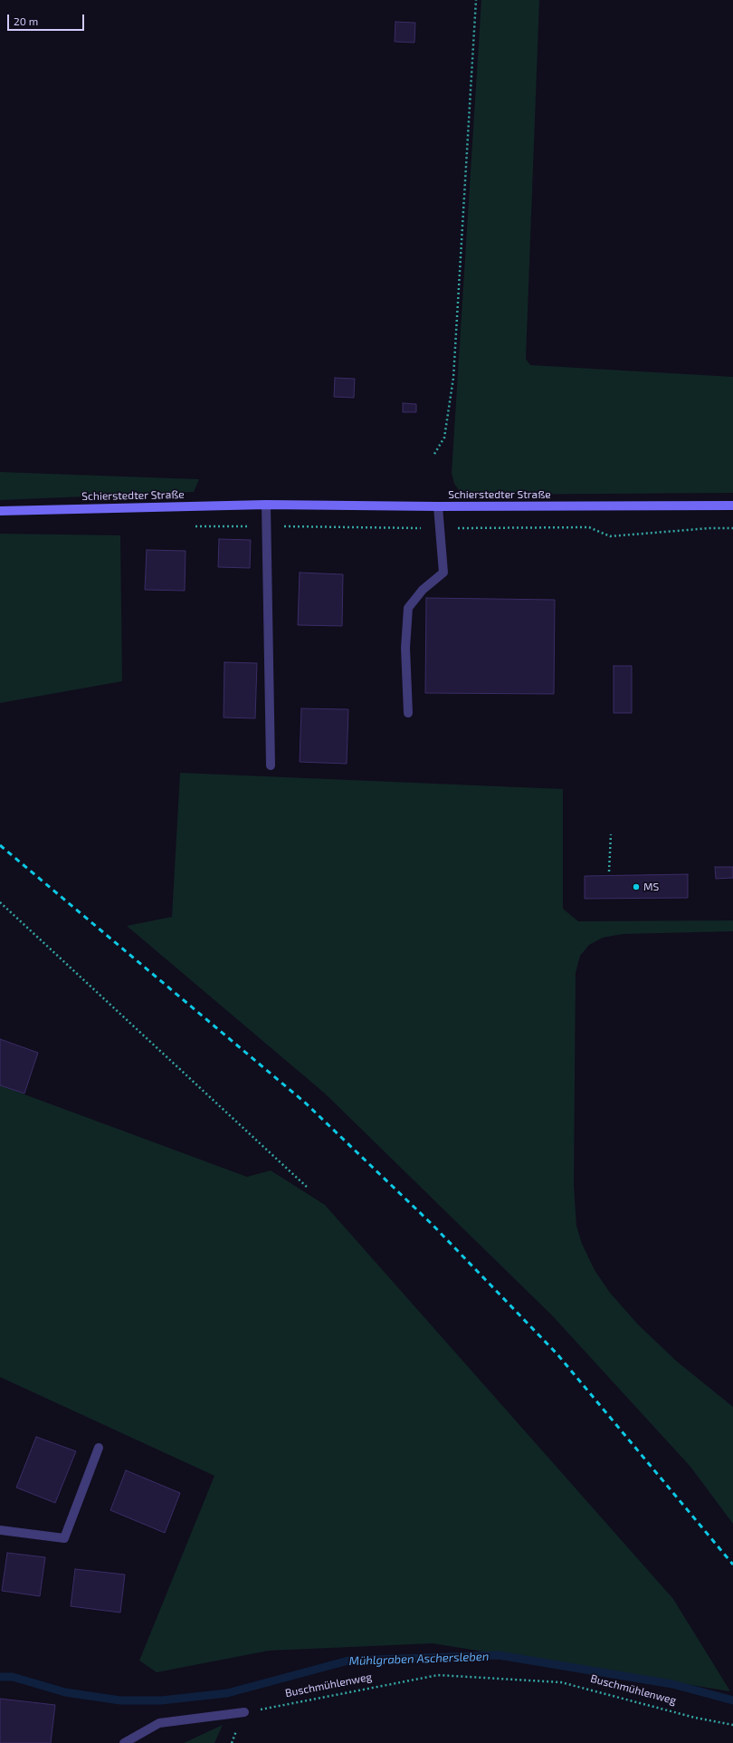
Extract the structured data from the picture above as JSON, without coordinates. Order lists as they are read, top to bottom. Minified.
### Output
{"streets":{"street":["Schierstedter Straße"],"path":["Buschmühlenweg"]},"water":["Mühlgraben Aschersleben"],"places":["MS"],"scale_bar":"20 m"}
